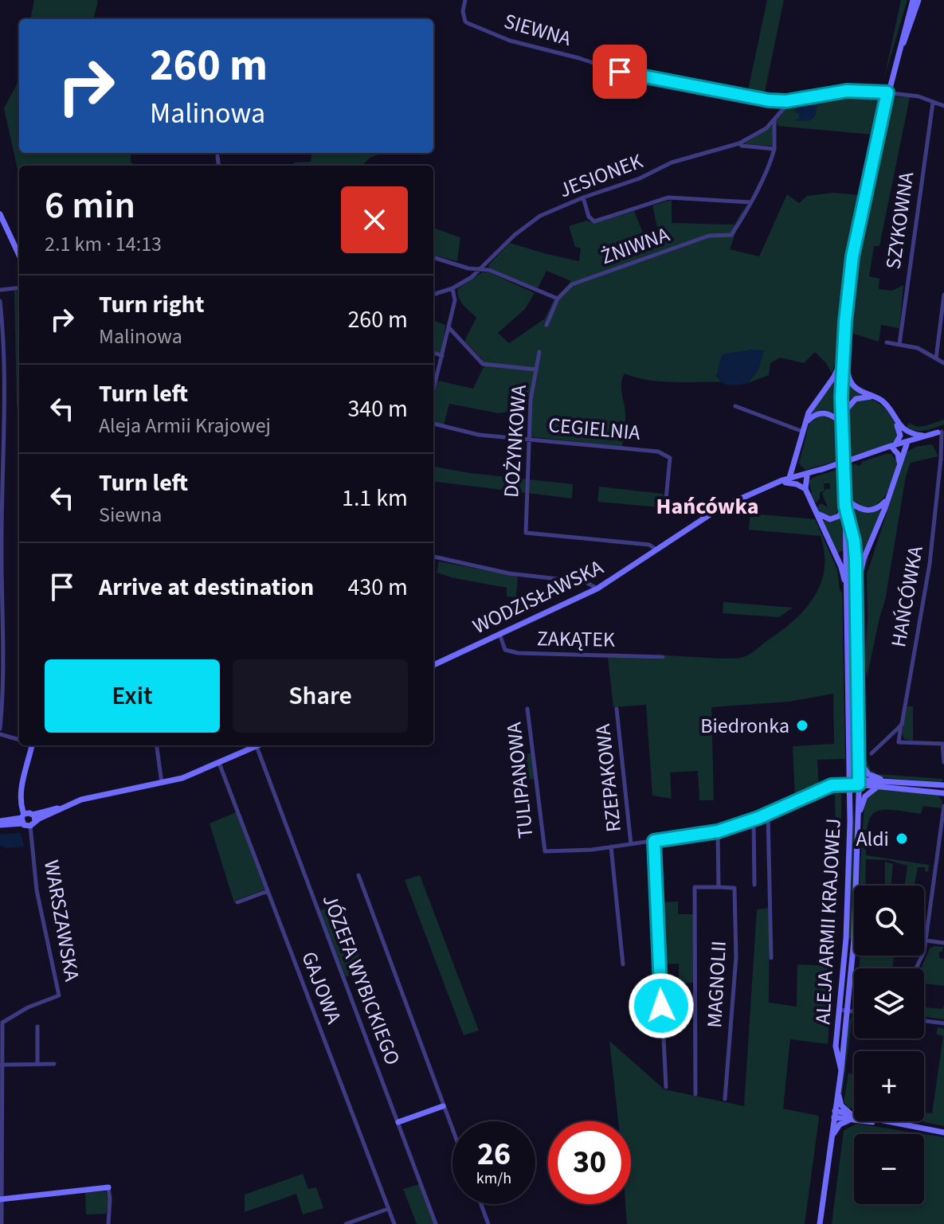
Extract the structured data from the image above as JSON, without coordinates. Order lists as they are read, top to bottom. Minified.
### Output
{"streets":{"main road":["WODZISŁAWSKA","ALEJA ARMII KRAJOWEJ"],"street":["SIEWNA","JESIONEK","SZYKOWNA","ŻNIWNA","CEGIELNIA","DOŻYNKOWA","HAŃCÓWKA","ZAKĄTEK","RZEPAKOWA","TULIPANOWA","WARSZAWSKA","JÓZEFA WYBICKIEGO","MAGNOLII","GAJOWA"]},"crossings":[["SIEWNA","JESIONEK"],["SIEWNA","SZYKOWNA"],["SIEWNA","ALEJA ARMII KRAJOWEJ"],["CEGIELNIA","DOŻYNKOWA"],["CEGIELNIA","WODZISŁAWSKA"],["DOŻYNKOWA","WODZISŁAWSKA"],["WODZISŁAWSKA","HAŃCÓWKA"],["WODZISŁAWSKA","ZAKĄTEK"]],"districts":["Hańcówka"],"places":["Biedronka","Aldi"],"page":{"turn":["260 m","Malinowa"],"heading":["6 min","2.1 km · 14:13"],"list":[{"name":"Turn right","note":"Malinowa","value":"260 m"},{"name":"Turn left","note":"Aleja Armii Krajowej","value":"340 m"},{"name":"Turn left","note":"Siewna","value":"1.1 km"},{"name":"Arrive at destination","value":"430 m"}],"buttons":["Exit","Share"],"map_buttons":["+","−"],"speed":"26 km/h","limit":"30"}}
